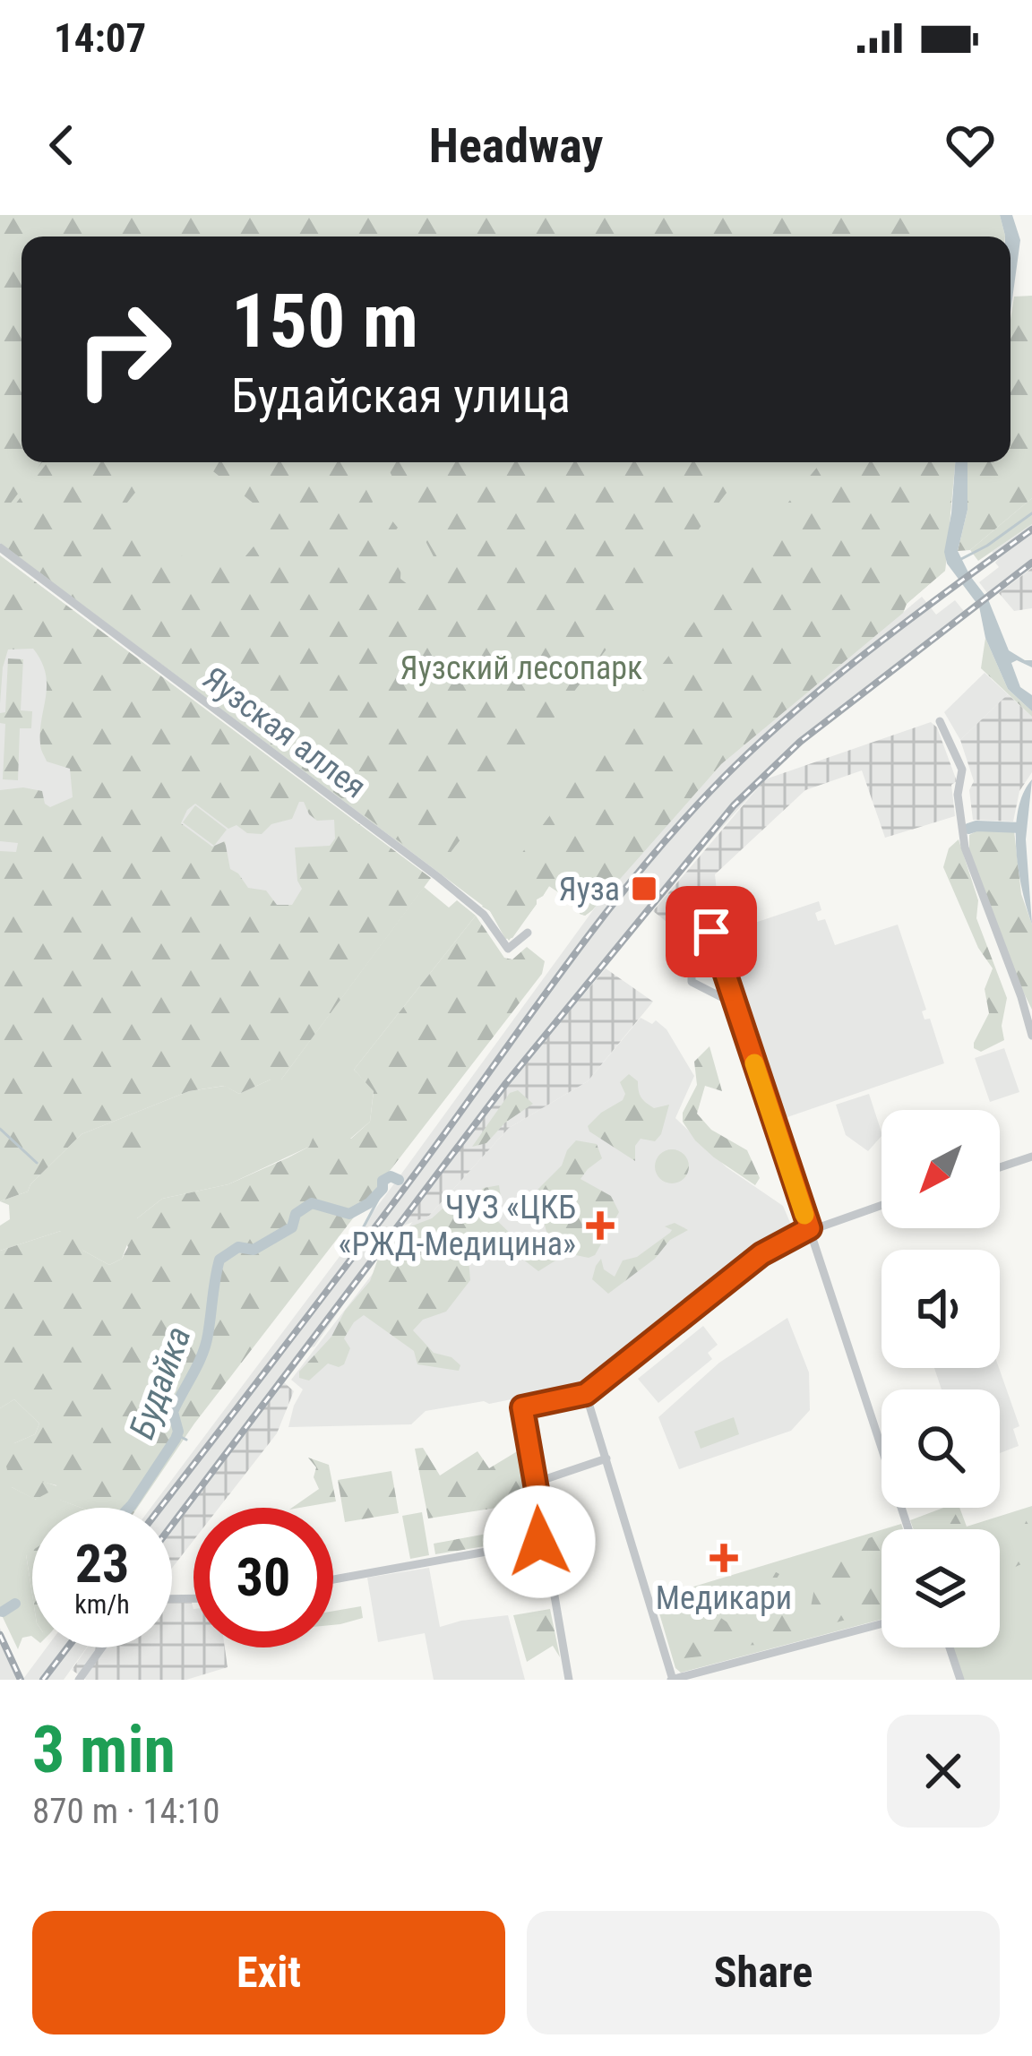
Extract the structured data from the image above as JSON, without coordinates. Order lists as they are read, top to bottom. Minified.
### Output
{"streets":{"street":["Яузская аллея"]},"water":["Будайка"],"parks":["Яузский лесопарк"],"places":{"transit":["Яуза"],"health":["ЧУЗ «ЦКБ «РЖД-Медицина»","Медикари"]},"north":"bottom left","page":{"status":"14:07","header":"Headway","turn":["150 m","Будайская улица"],"speed":"23 km/h","limit":"30","heading":["3 min","870 m · 14:10"],"buttons":["Exit","Share"]}}
